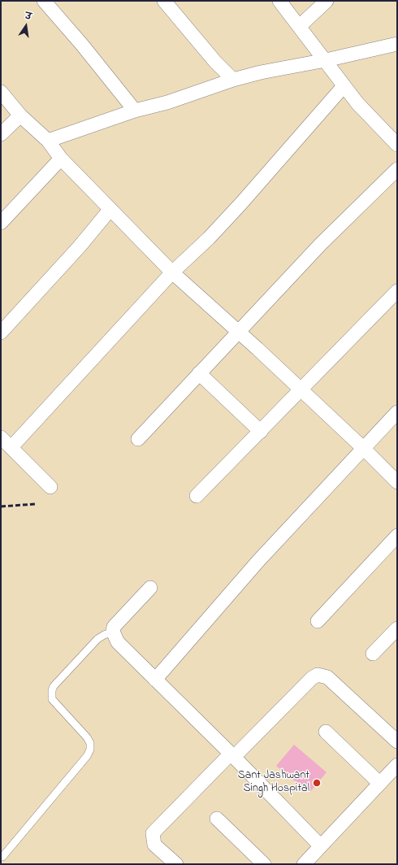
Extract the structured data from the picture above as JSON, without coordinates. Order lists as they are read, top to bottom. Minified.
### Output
{"places":["Sant Jashwant Singh Hospital"],"north":"top"}
